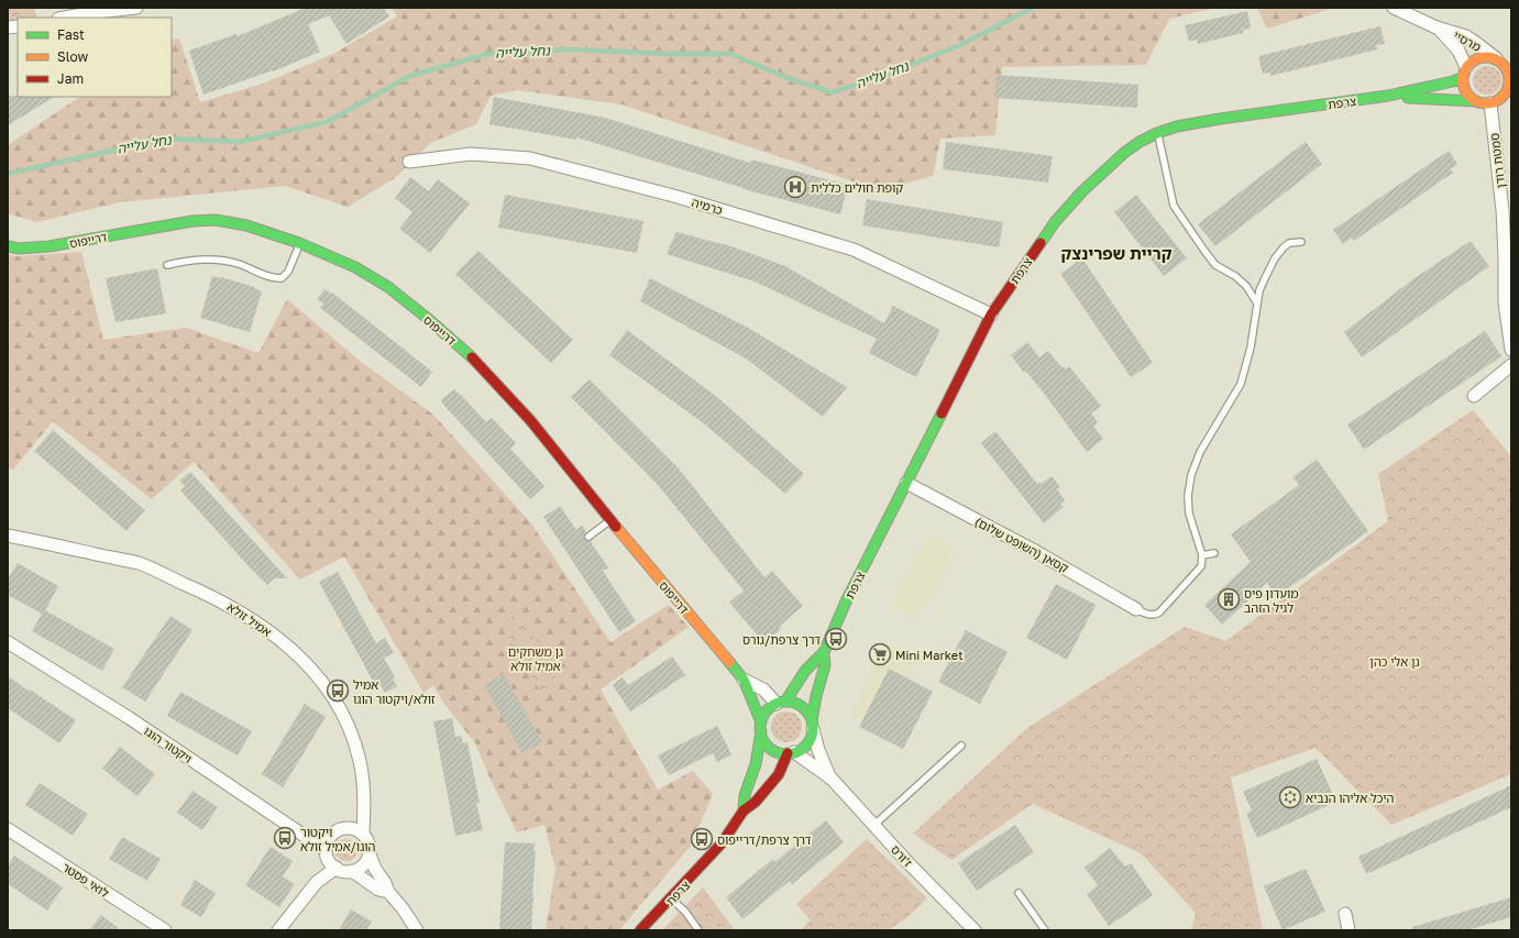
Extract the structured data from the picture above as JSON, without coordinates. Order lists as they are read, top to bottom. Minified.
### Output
{"streets":{"street":["מרסיי","צרפת","סמטת רודן","כרמיה","דרייפוס","קסאן (השופט שלום)","אמיל זולא","ויקטור הוגו","ז'ורס","לואי פסטר"]},"crossings":[["מרסיי","צרפת"],["מרסיי","סמטת רודן"],["צרפת","סמטת רודן"],["צרפת","כרמיה"],["צרפת","דרייפוס"],["צרפת","קסאן (השופט שלום)"],["צרפת","ז'ורס"],["דרייפוס","ז'ורס"],["אמיל זולא","ויקטור הוגו"]],"districts":["קריית שפרינצק"],"water":["נחל עלייה"],"parks":["גן משחקים אמיל זולא","גן אלי כהן"],"places":{"hospital":["קופת חולים כללית"],"building":["מועדון פיס לגיל הזהב"],"bus stop":["דרך צרפת/גורס","אמיל זולא/ויקטור הוגו","ויקטור הוגו/אמיל זולא","דרך צרפת/דרייפוס"],"supermarket":["Mini Market"],"synagogue":["היכל אליהו הנביא"]},"legend":["Fast","Slow","Jam"]}
